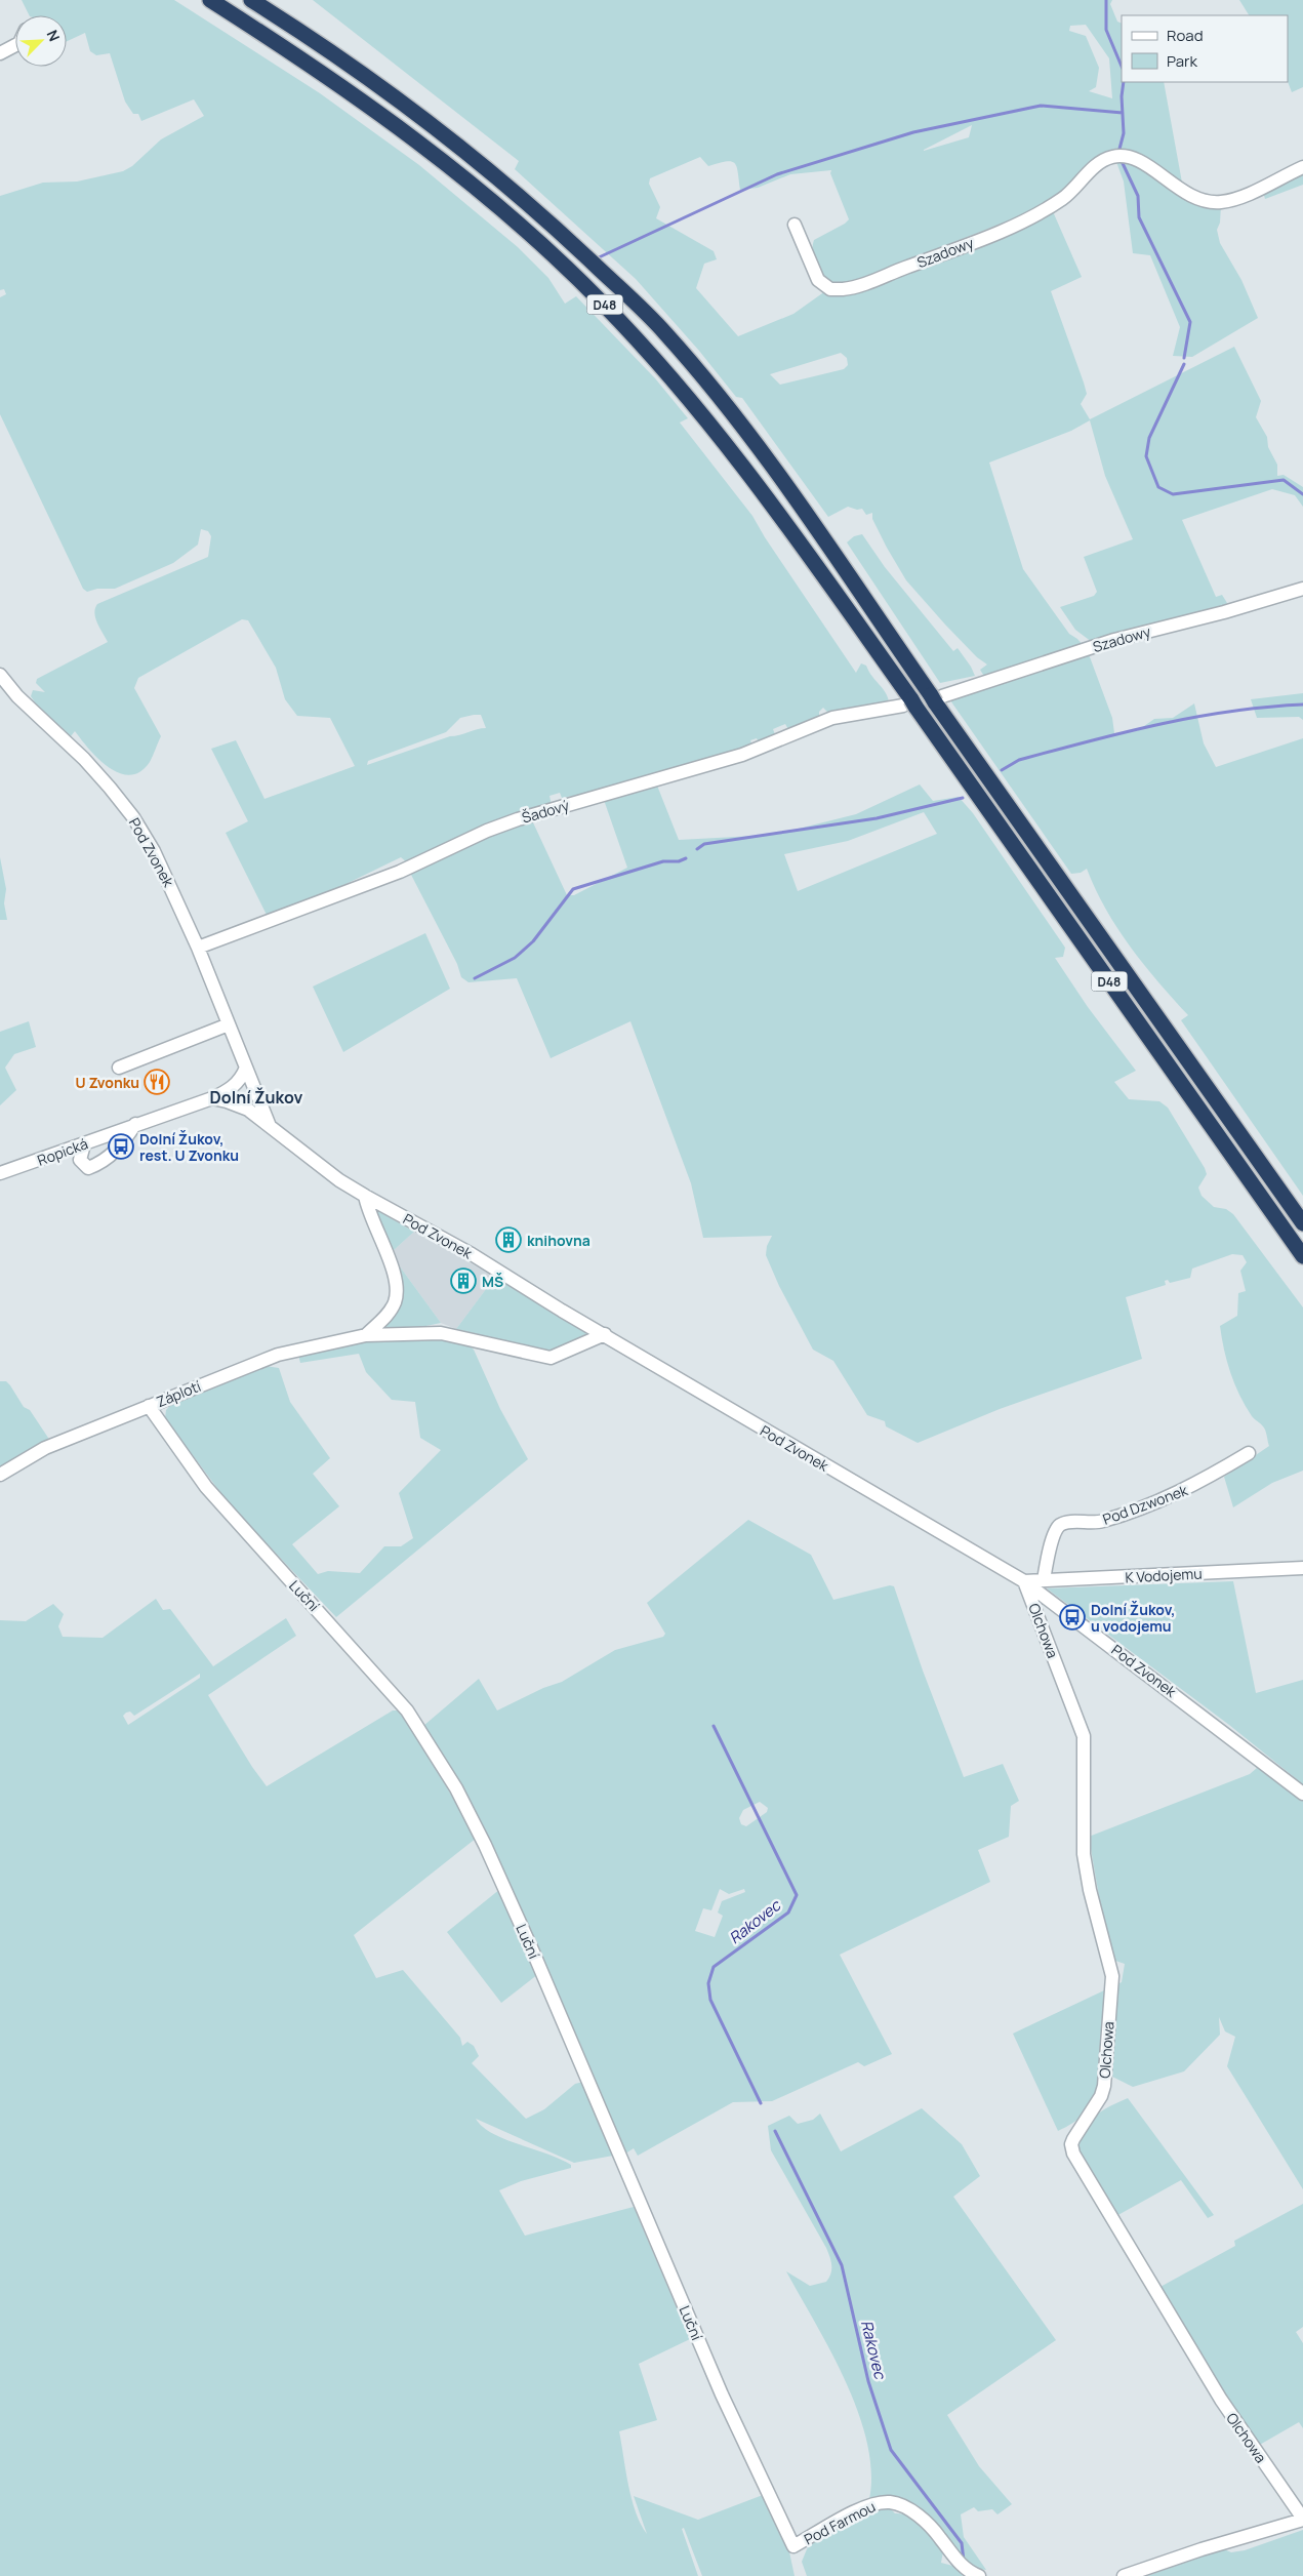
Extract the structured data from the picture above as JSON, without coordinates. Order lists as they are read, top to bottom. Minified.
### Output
{"streets":{"highway":["D48"],"street":["Szadowy","Šadový","Pod Zvonek","Ropická","Záplotí","Pod Dzwonek","K Vodojemu","Luční","Olchowa","Pod Farmou"]},"crossings":[["Szadowy","D48"],["D48","Šadový"],["Šadový","Pod Zvonek"],["Pod Zvonek","Ropická"],["Pod Zvonek","Záplotí"],["Pod Zvonek","K Vodojemu"],["Pod Zvonek","Olchowa"],["Záplotí","Luční"],["Pod Dzwonek","K Vodojemu"],["K Vodojemu","Olchowa"],["Luční","Pod Farmou"]],"districts":["Dolní Žukov"],"water":["Rakovec"],"places":{"restaurant":["U Zvonku"],"bus stop":["Dolní Žukov, rest. U Zvonku","Dolní Žukov, u vodojemu"],"building":["knihovna","MŠ"]},"legend":["Road","Park"],"north":"top right"}
